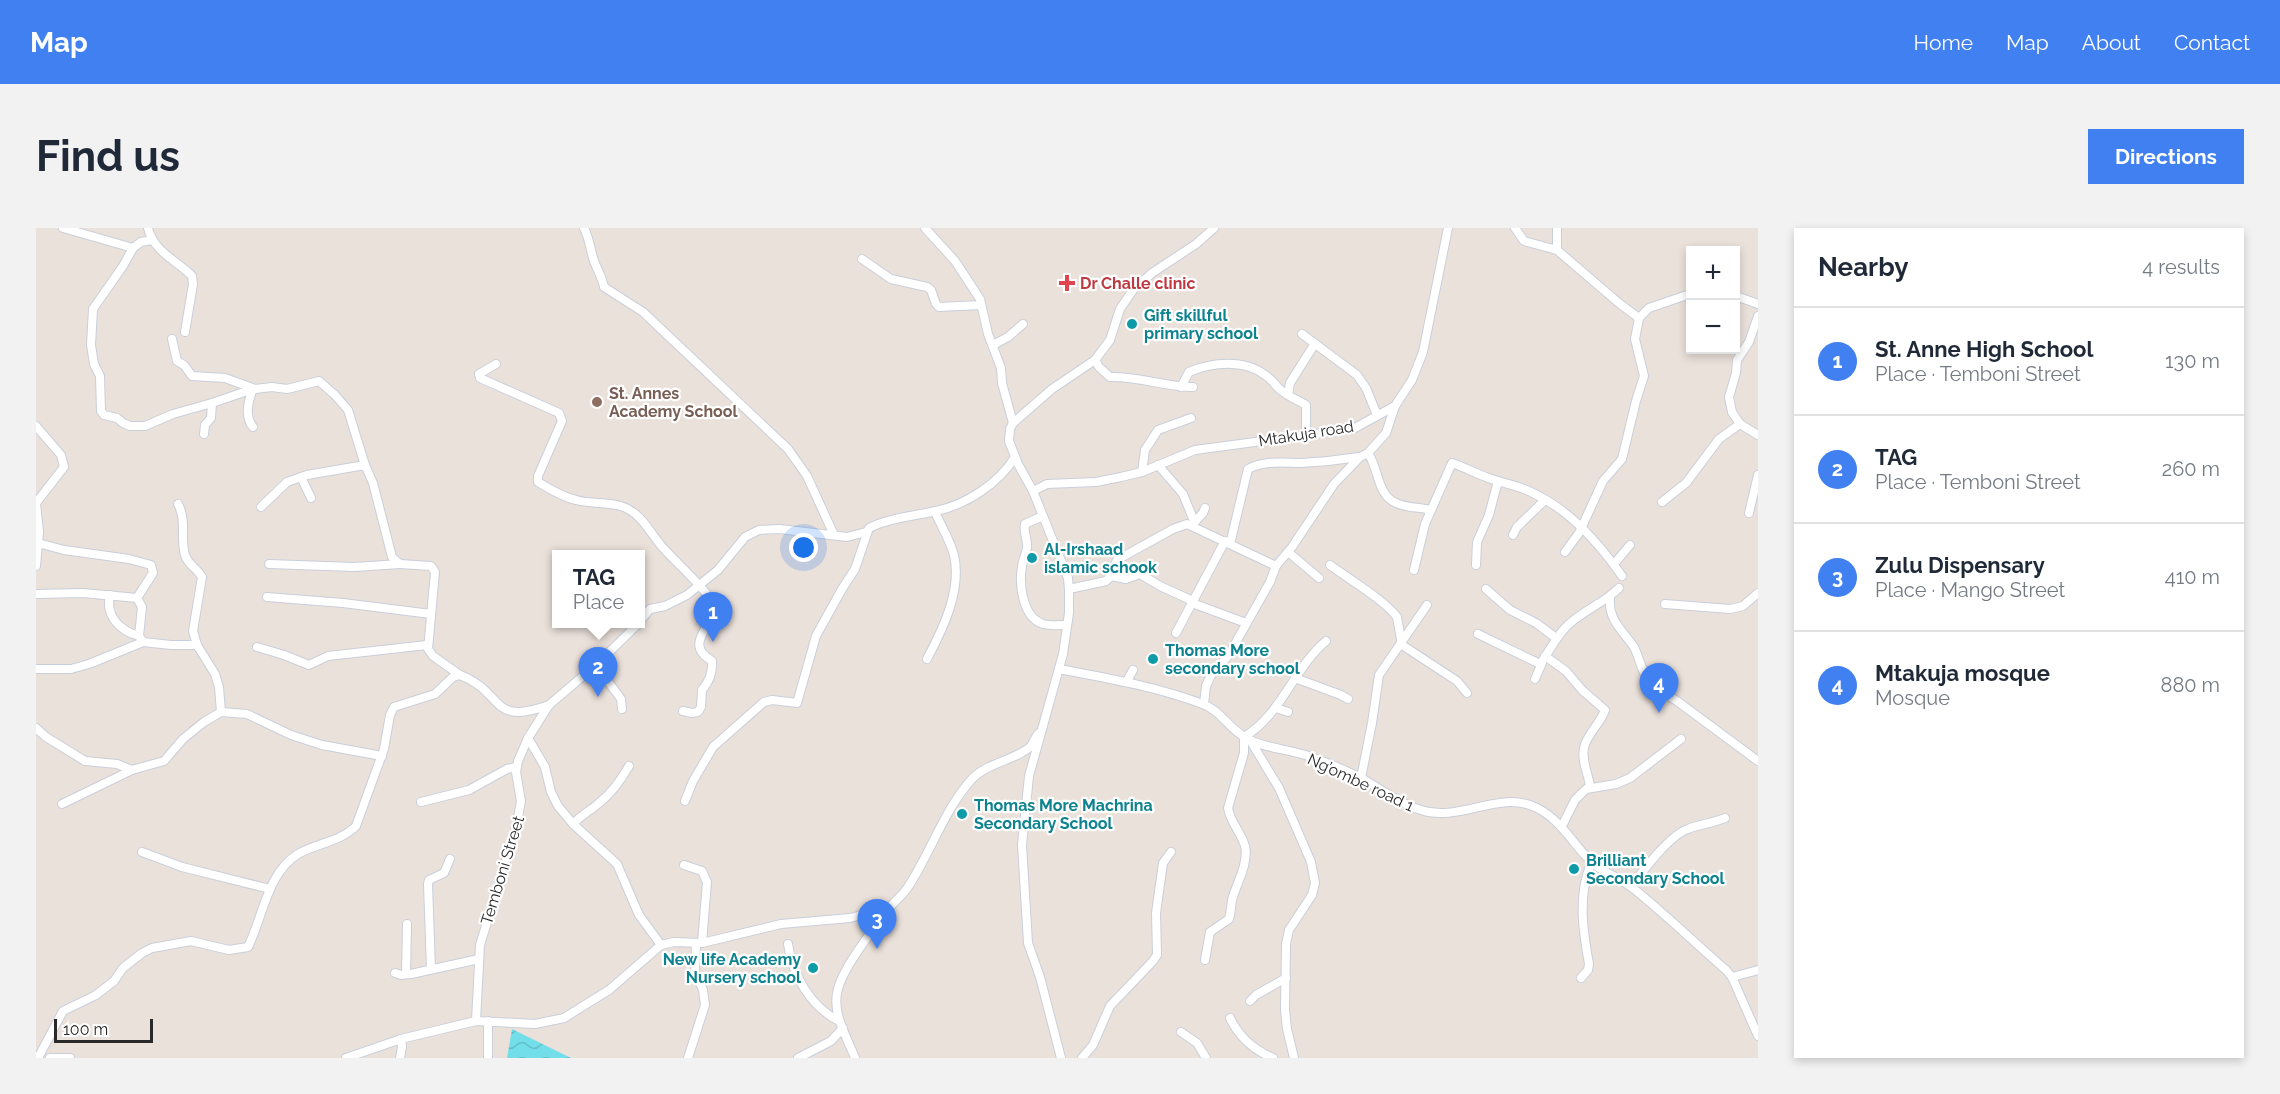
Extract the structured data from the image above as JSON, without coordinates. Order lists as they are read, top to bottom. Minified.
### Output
{"streets":{"street":["Mtakuja road","Ng’ombe road 1","Temboni Street"]},"places":{"health":["Dr Challe clinic"],"other":["Gift skillful primary school","St. Annes Academy School","Al-Irshaad islamic schook","Thomas More secondary school","Thomas More Machrina Secondary School","Brilliant Secondary School","New life Academy Nursery school"]},"scale_bar":"100 m","page":{"header":"Map","nav":["Home","Map","About","Contact"],"buttons":"Directions","title":"Find us","heading":["Nearby","4 results"],"map_buttons":["+","−"],"list":[{"mark":"1","name":"St. Anne High School","note":"Place · Temboni Street","value":"130 m"},{"mark":"2","name":"TAG","note":"Place · Temboni Street","value":"260 m"},{"mark":"3","name":"Zulu Dispensary","note":"Place · Mango Street","value":"410 m"},{"mark":"4","name":"Mtakuja mosque","note":"Mosque","value":"880 m"}],"popup":["TAG","Place"],"pins":["1","2","4","3"],"scale":"100 m"}}
